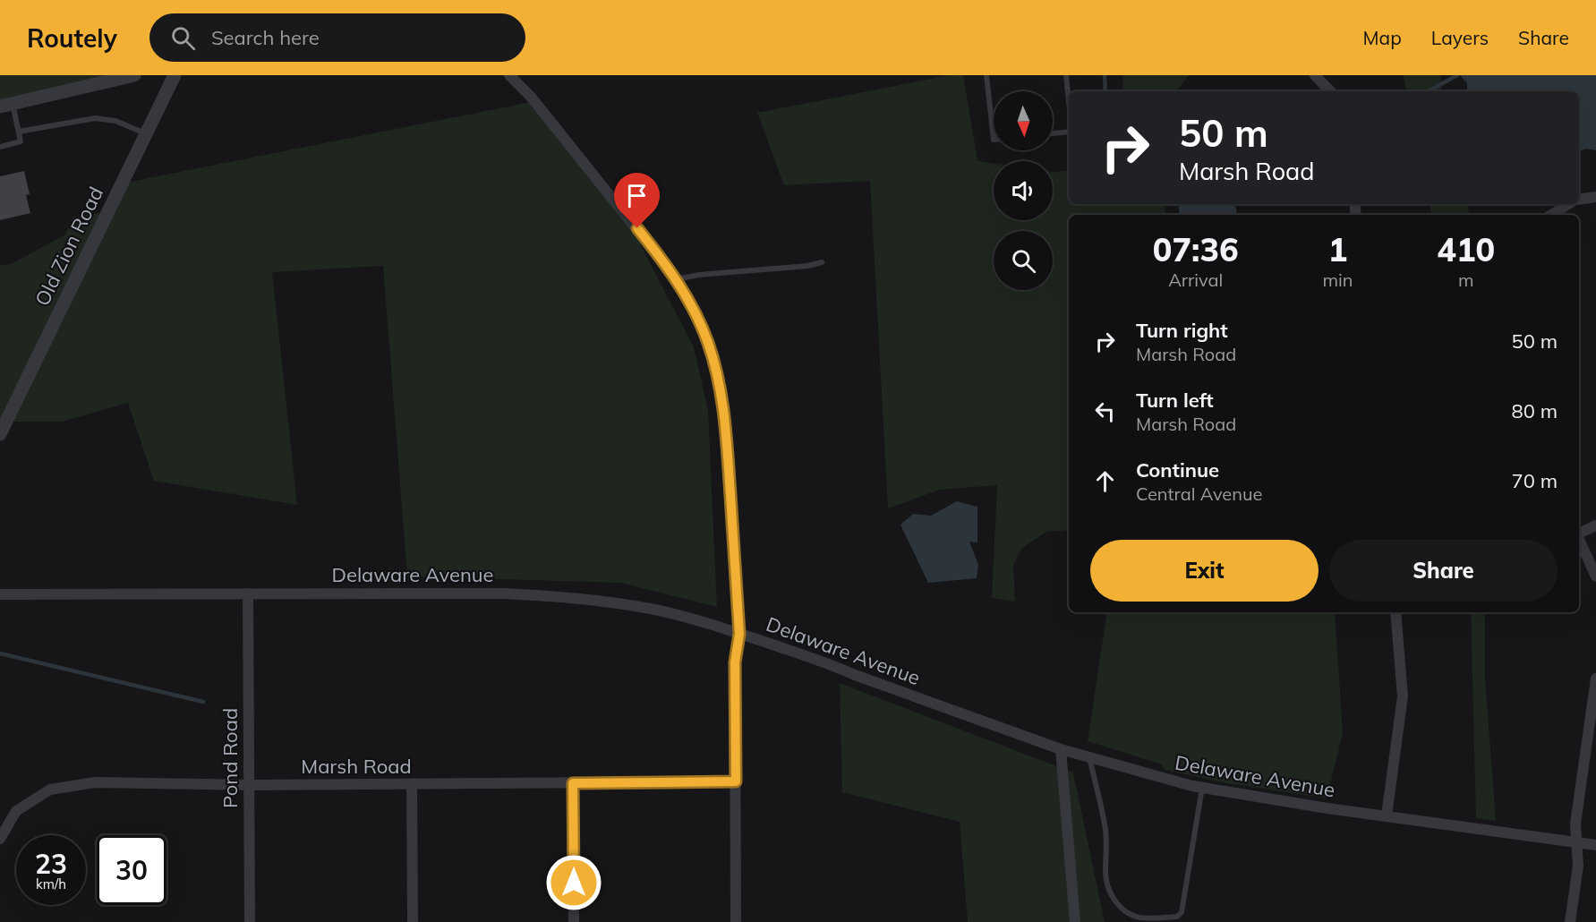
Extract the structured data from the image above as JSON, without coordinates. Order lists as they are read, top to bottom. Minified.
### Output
{"streets":{"street":["Old Zion Road","Delaware Avenue","Pond Road","Marsh Road"]},"crossings":[["Delaware Avenue","Pond Road"],["Pond Road","Marsh Road"]],"north":"bottom","page":{"header":"Routely","search":"Search here","nav":["Map","Layers","Share"],"turn":["50 m","Marsh Road"],"eta":["07:36","Arrival","1","min","410","m"],"list":[{"name":"Turn right","note":"Marsh Road","value":"50 m"},{"name":"Turn left","note":"Marsh Road","value":"80 m"},{"name":"Continue","note":"Central Avenue","value":"70 m"}],"buttons":["Exit","Share"],"speed":"23 km/h","limit":"30"}}
